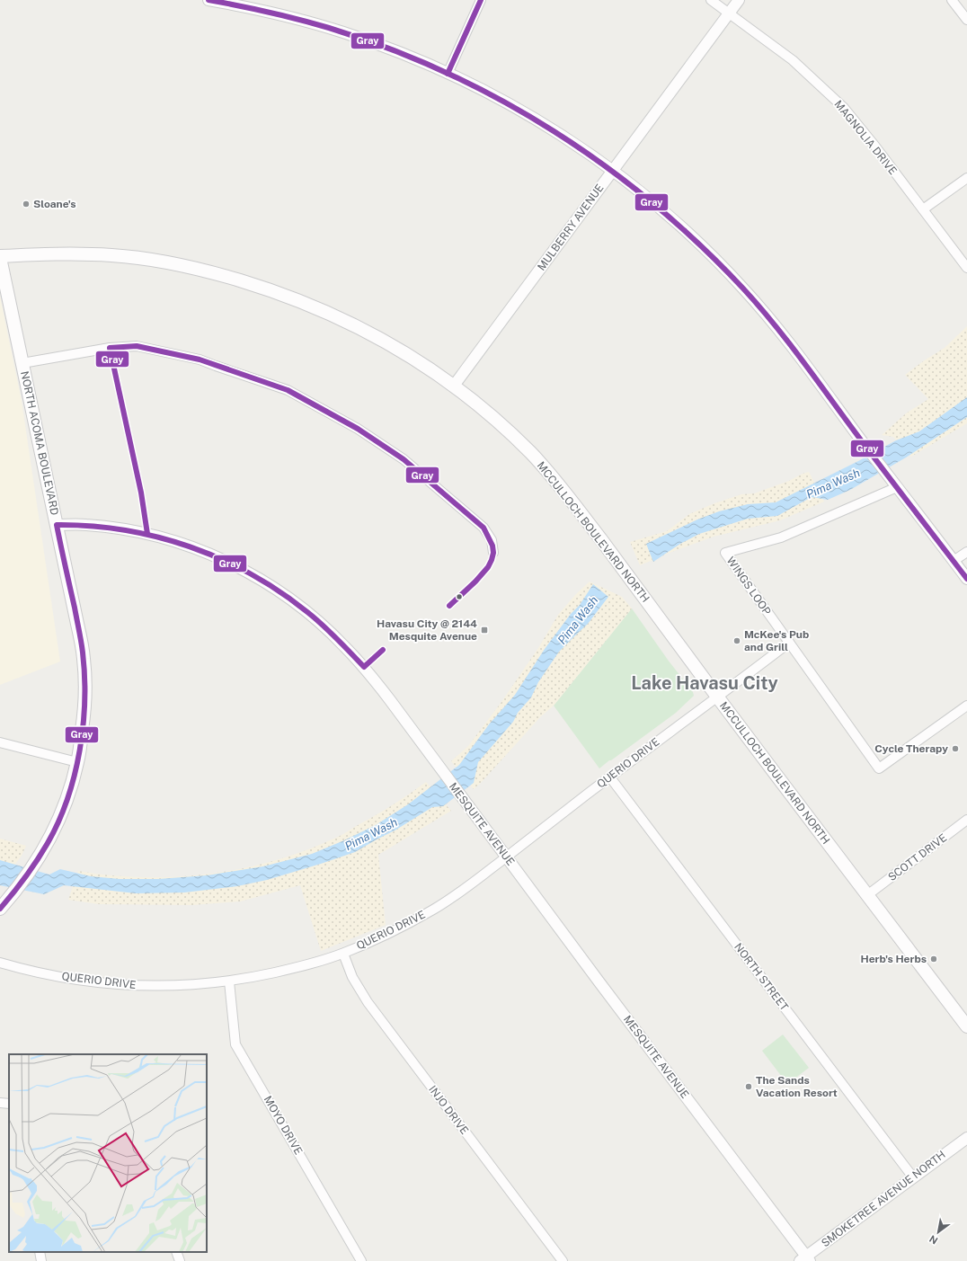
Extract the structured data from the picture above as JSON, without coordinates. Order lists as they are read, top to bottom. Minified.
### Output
{"streets":{"main road":["NORTH ACOMA BOULEVARD","MCCULLOCH BOULEVARD NORTH"],"street":["MAGNOLIA DRIVE","MULBERRY AVENUE","WINGS LOOP","QUERIO DRIVE","MESQUITE AVENUE","SCOTT DRIVE","NORTH STREET","INJO DRIVE","MOYO DRIVE","SMOKETREE AVENUE NORTH"]},"crossings":[["MAGNOLIA DRIVE","MULBERRY AVENUE"],["MULBERRY AVENUE","MCCULLOCH BOULEVARD NORTH"],["NORTH ACOMA BOULEVARD","MCCULLOCH BOULEVARD NORTH"],["NORTH ACOMA BOULEVARD","MESQUITE AVENUE"],["MCCULLOCH BOULEVARD NORTH","QUERIO DRIVE"],["MCCULLOCH BOULEVARD NORTH","SCOTT DRIVE"],["WINGS LOOP","QUERIO DRIVE"],["QUERIO DRIVE","MESQUITE AVENUE"],["QUERIO DRIVE","NORTH STREET"],["QUERIO DRIVE","INJO DRIVE"],["QUERIO DRIVE","MOYO DRIVE"],["MESQUITE AVENUE","SMOKETREE AVENUE NORTH"],["NORTH STREET","SMOKETREE AVENUE NORTH"]],"districts":["Lake Havasu City"],"water":["Pima Wash"],"places":{"other":["Sloane's","McKee's Pub and Grill","Cycle Therapy","Herb's Herbs","The Sands Vacation Resort"],"transit":["Havasu City @ 2144 Mesquite Avenue"]},"lines":["transit line Gray"],"north":"bottom left"}
